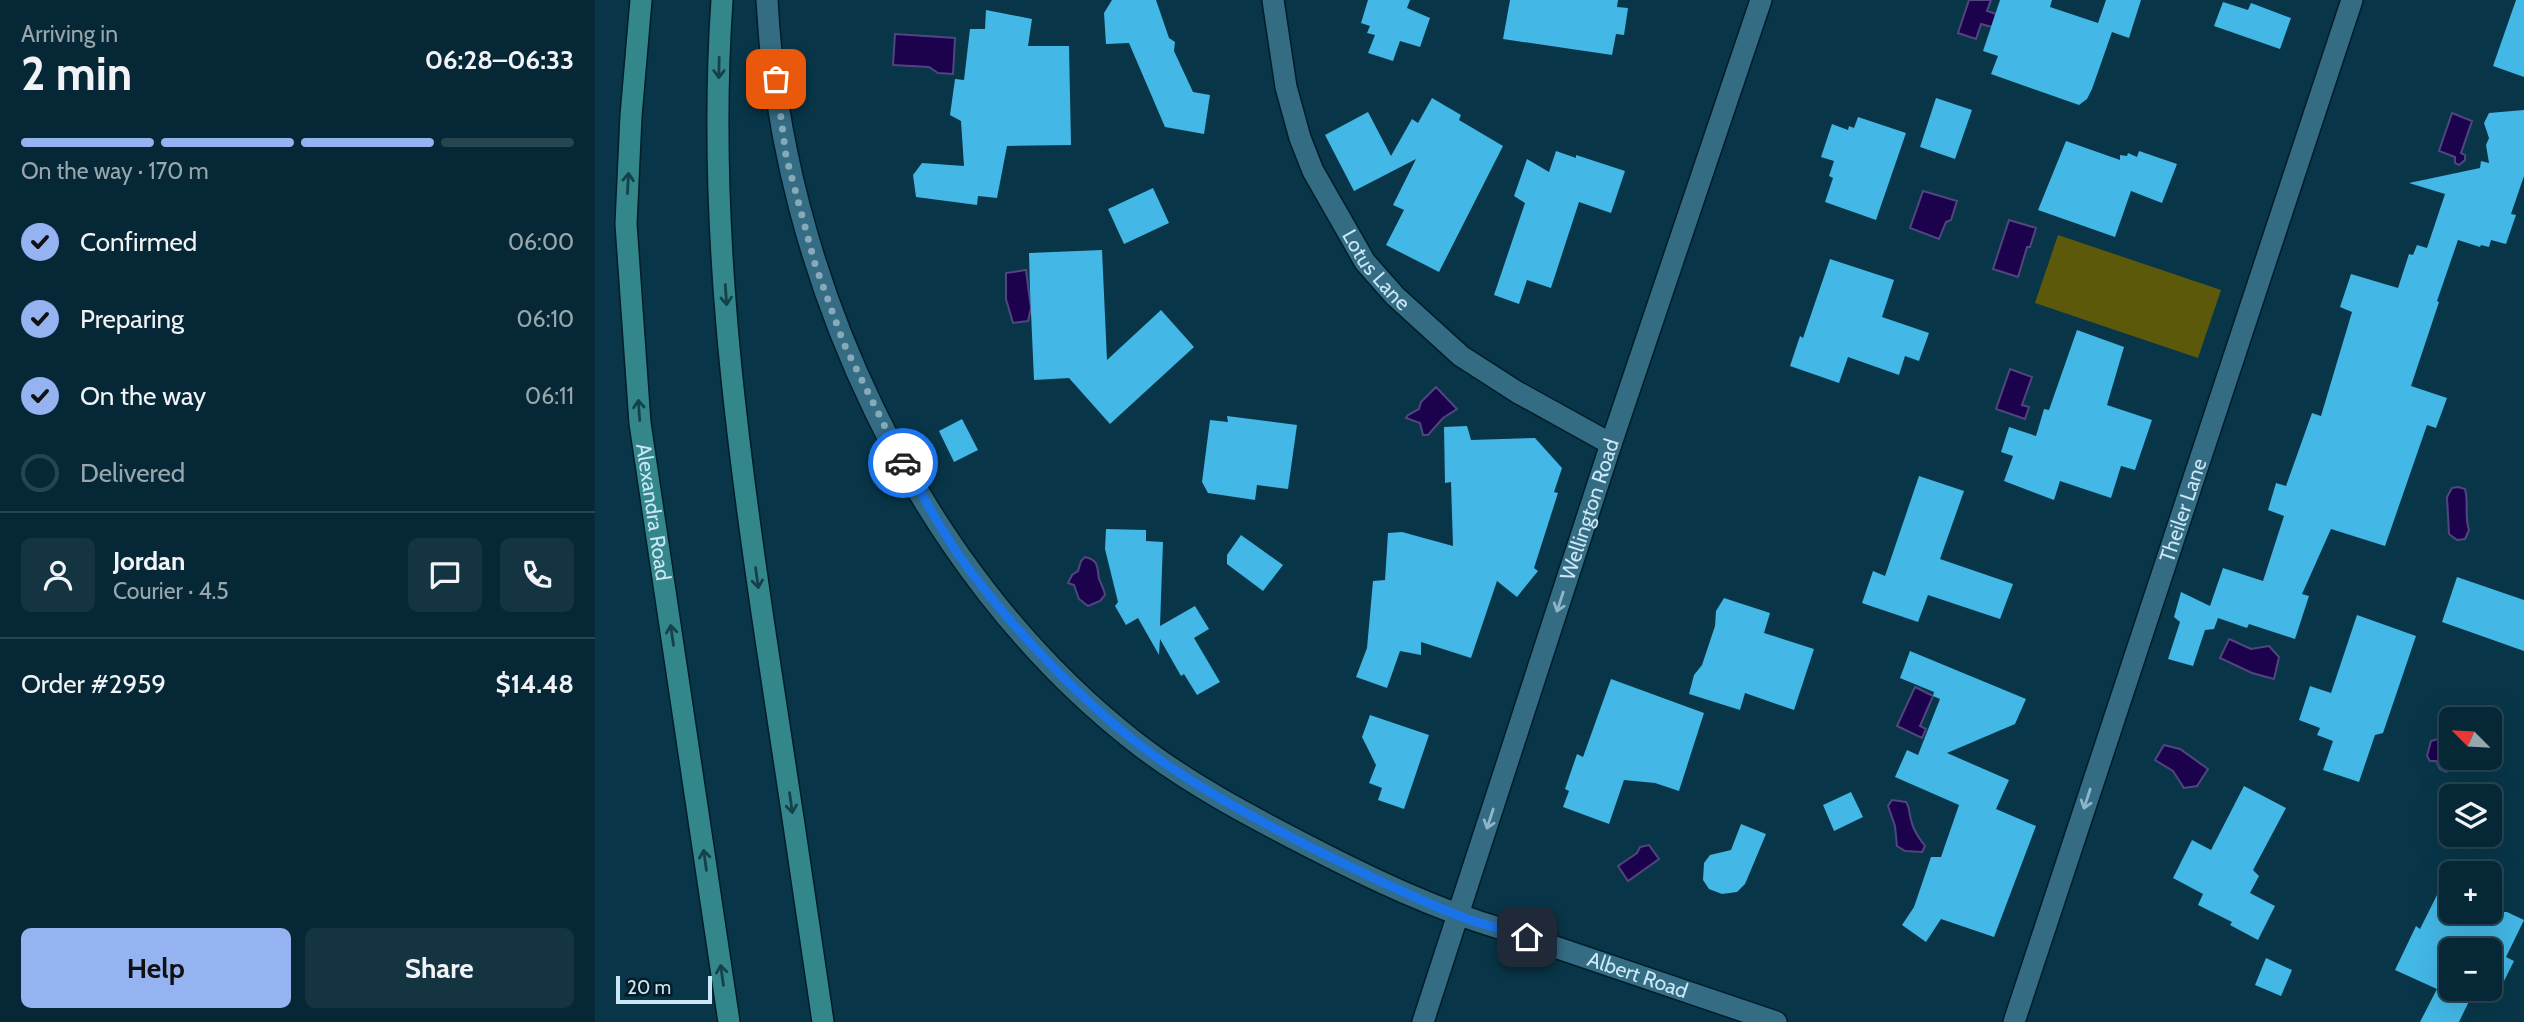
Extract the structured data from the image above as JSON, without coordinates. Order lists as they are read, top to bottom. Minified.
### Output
{"streets":{"main road":["Alexandra Road"],"street":["Lotus Lane","Wellington Road","Theiler Lane","Albert Road"]},"crossings":[["Lotus Lane","Wellington Road"],["Wellington Road","Albert Road"]],"one_way":["Wellington Road","Theiler Lane"],"scale_bar":"20 m","north":"top left","page":{"heading":["2 min","Arriving in","06:28–06:33"],"panel":["Jordan","Courier · 4.5","Order #2959","$14.48"],"bar":"On the way · 170 m","list":[["Confirmed","06:00"],["Preparing","06:10"],["On the way","06:11"],"Delivered"],"map_buttons":["+","−"],"buttons":["Help","Share"],"scale":"20 m"}}
